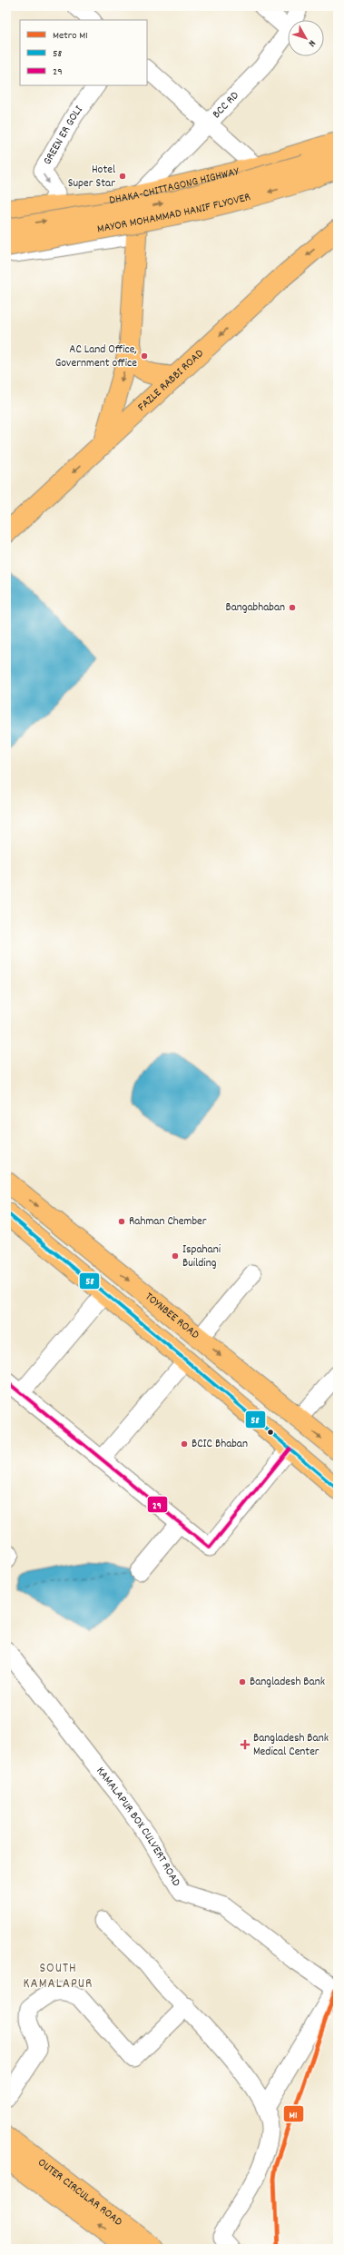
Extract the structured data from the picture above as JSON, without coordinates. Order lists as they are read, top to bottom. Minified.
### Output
{"streets":{"main road":["DHAKA-CHITTAGONG HIGHWAY","MAYOR MOHAMMAD HANIF FLYOVER","FAZLE RABBI ROAD","TOYNBEE ROAD","OUTER CIRCULAR ROAD"],"street":["BCC RD","GREEN ER GOLI","KAMALAPUR BOX CULVERT ROAD"]},"crossings":[["BCC RD","DHAKA-CHITTAGONG HIGHWAY"],["GREEN ER GOLI","DHAKA-CHITTAGONG HIGHWAY"]],"one_way":["GREEN ER GOLI","FAZLE RABBI ROAD"],"districts":["SOUTH KAMALAPUR"],"places":{"other":["Hotel Super Star","AC Land Office, Government office","Bangabhaban","Rahman Chember","Ispahani Building","BCIC Bhaban","Bangladesh Bank"],"health":["Bangladesh Bank Medical Center"]},"lines":["transit line 58","transit line 29","metro line M1"],"legend":["Metro M1","58","29"],"north":"bottom right"}
